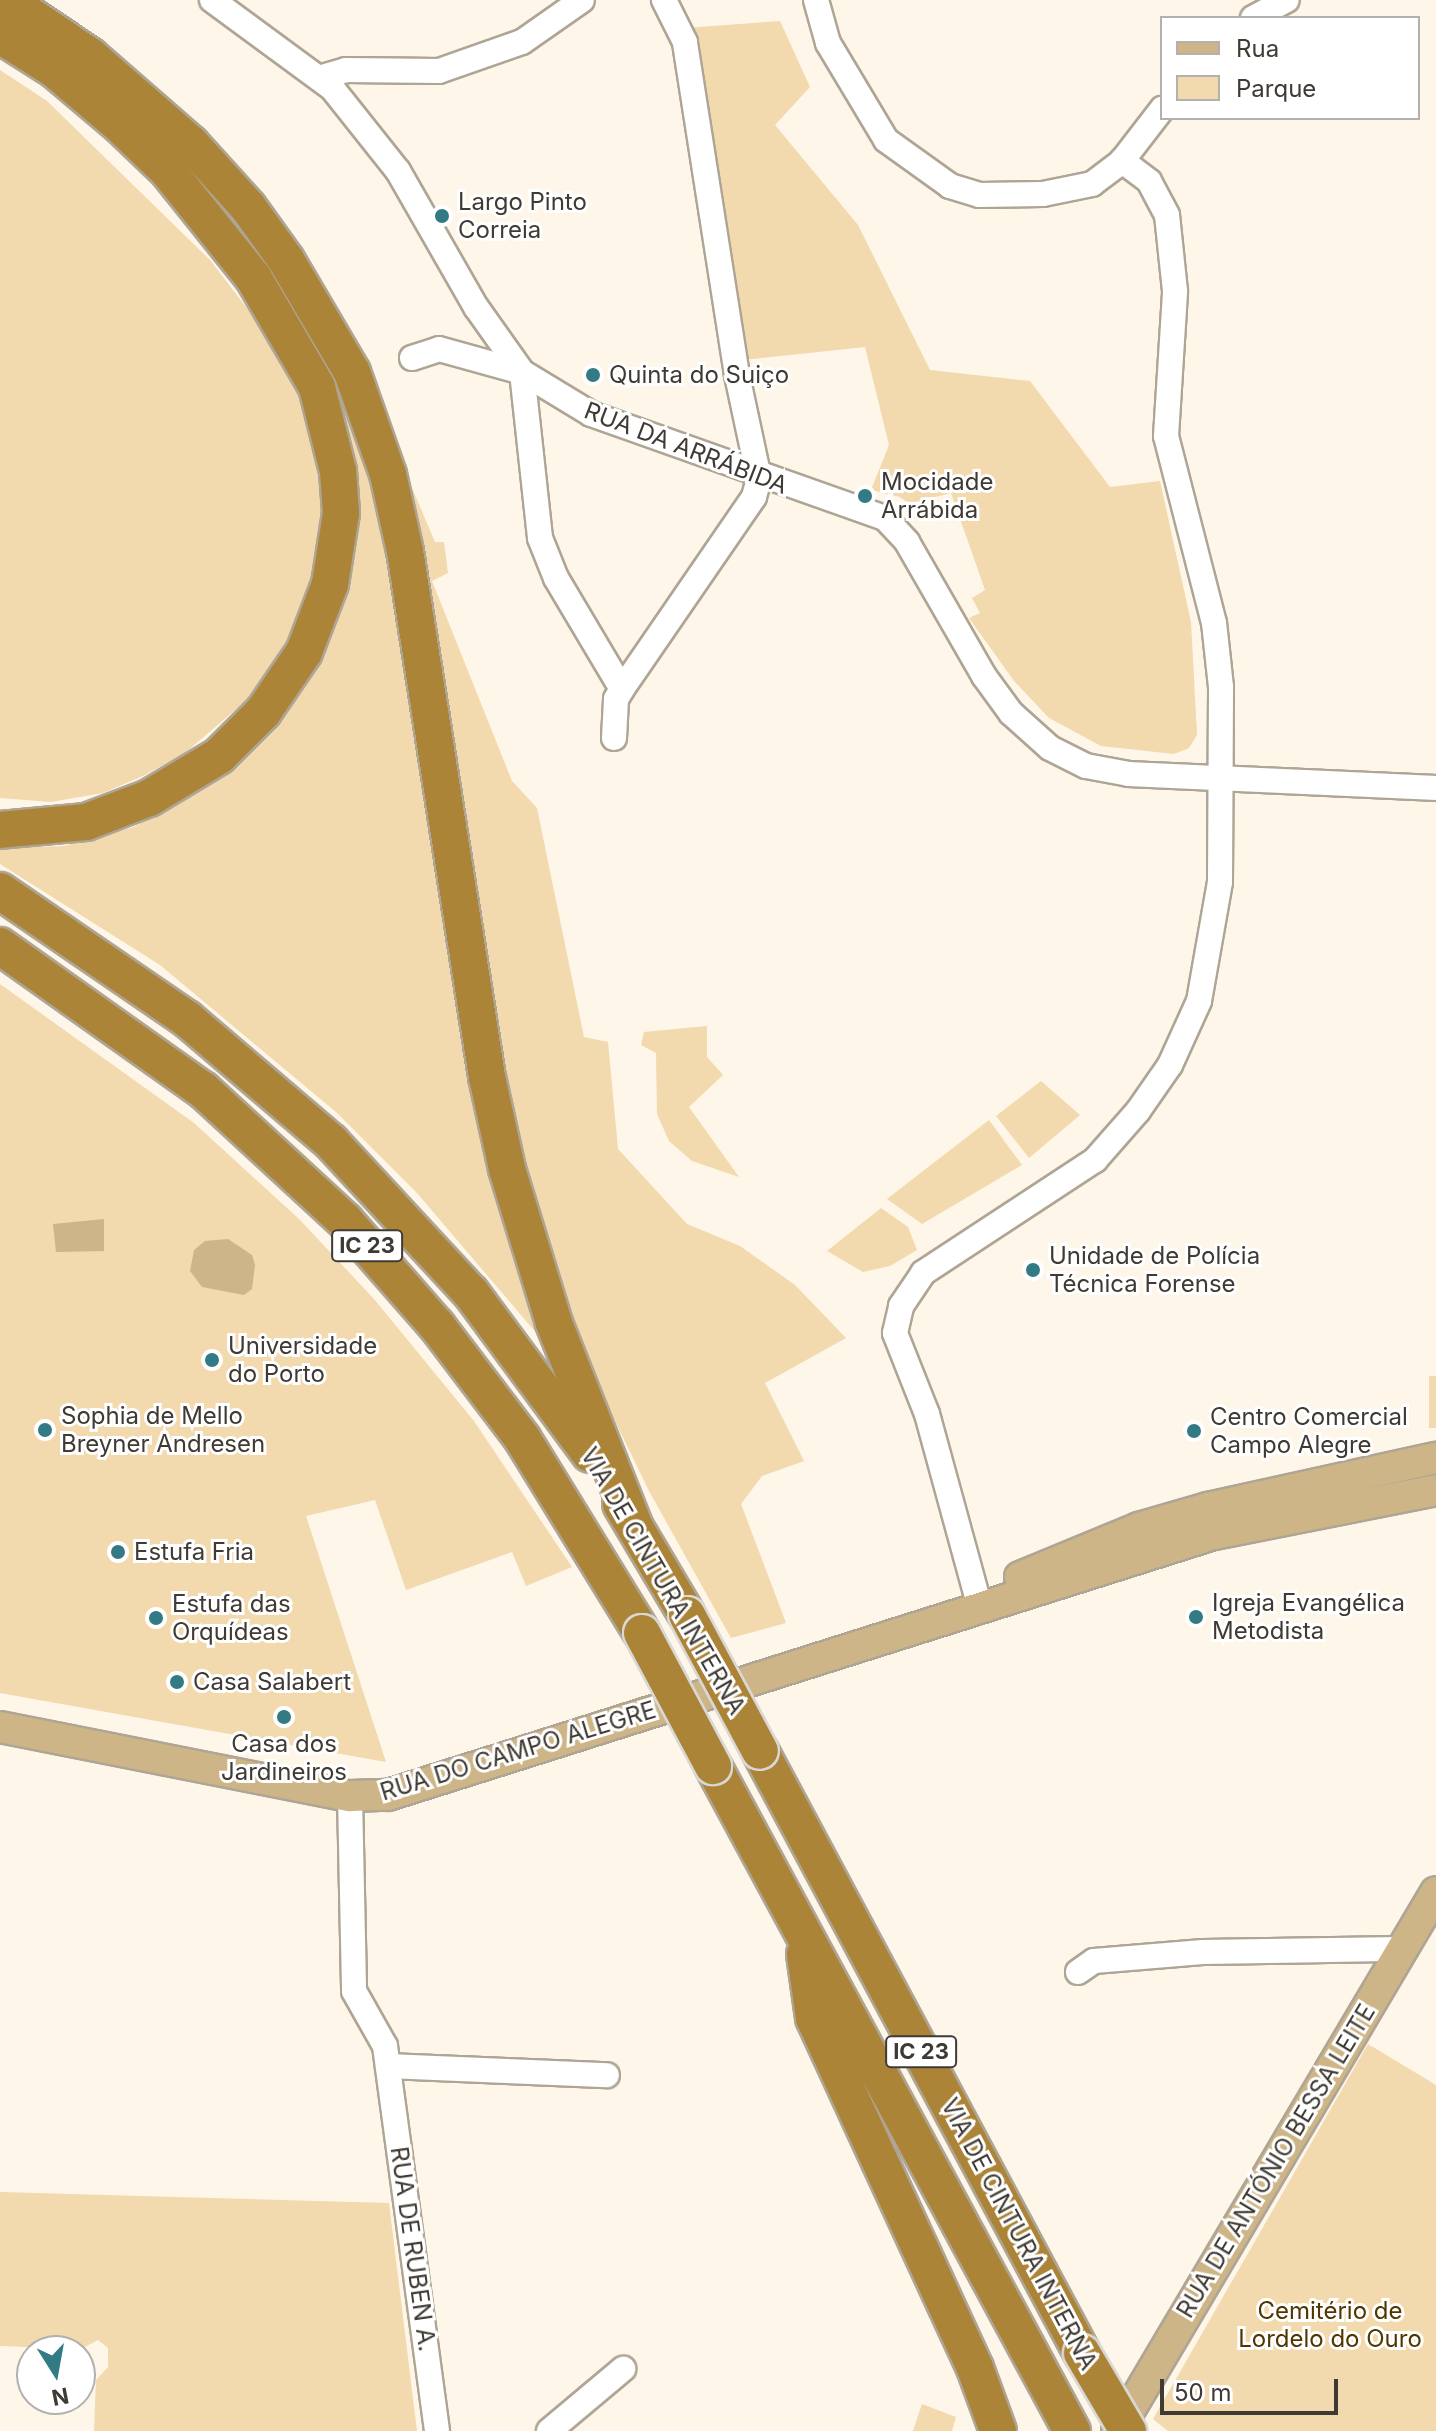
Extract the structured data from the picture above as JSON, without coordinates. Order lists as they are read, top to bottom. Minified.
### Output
{"streets":{"highway":["IC 23","VIA DE CINTURA INTERNA"],"main road":["RUA DO CAMPO ALEGRE","RUA DE ANTÓNIO BESSA LEITE"],"street":["RUA DA ARRÁBIDA","RUA DE RUBEN A."]},"crossings":[["RUA DO CAMPO ALEGRE","RUA DE RUBEN A."]],"parks":["Cemitério de Lordelo do Ouro"],"places":["Largo Pinto Correia","Quinta do Suiço","Mocidade Arrábida","Unidade de Polícia Técnica Forense","Universidade do Porto","Sophia de Mello Breyner Andresen","Centro Comercial Campo Alegre","Estufa Fria","Igreja Evangélica Metodista","Estufa das Orquídeas","Casa Salabert","Casa dos Jardineiros"],"legend":["Rua","Parque"],"scale_bar":"50 m","north":"bottom"}
